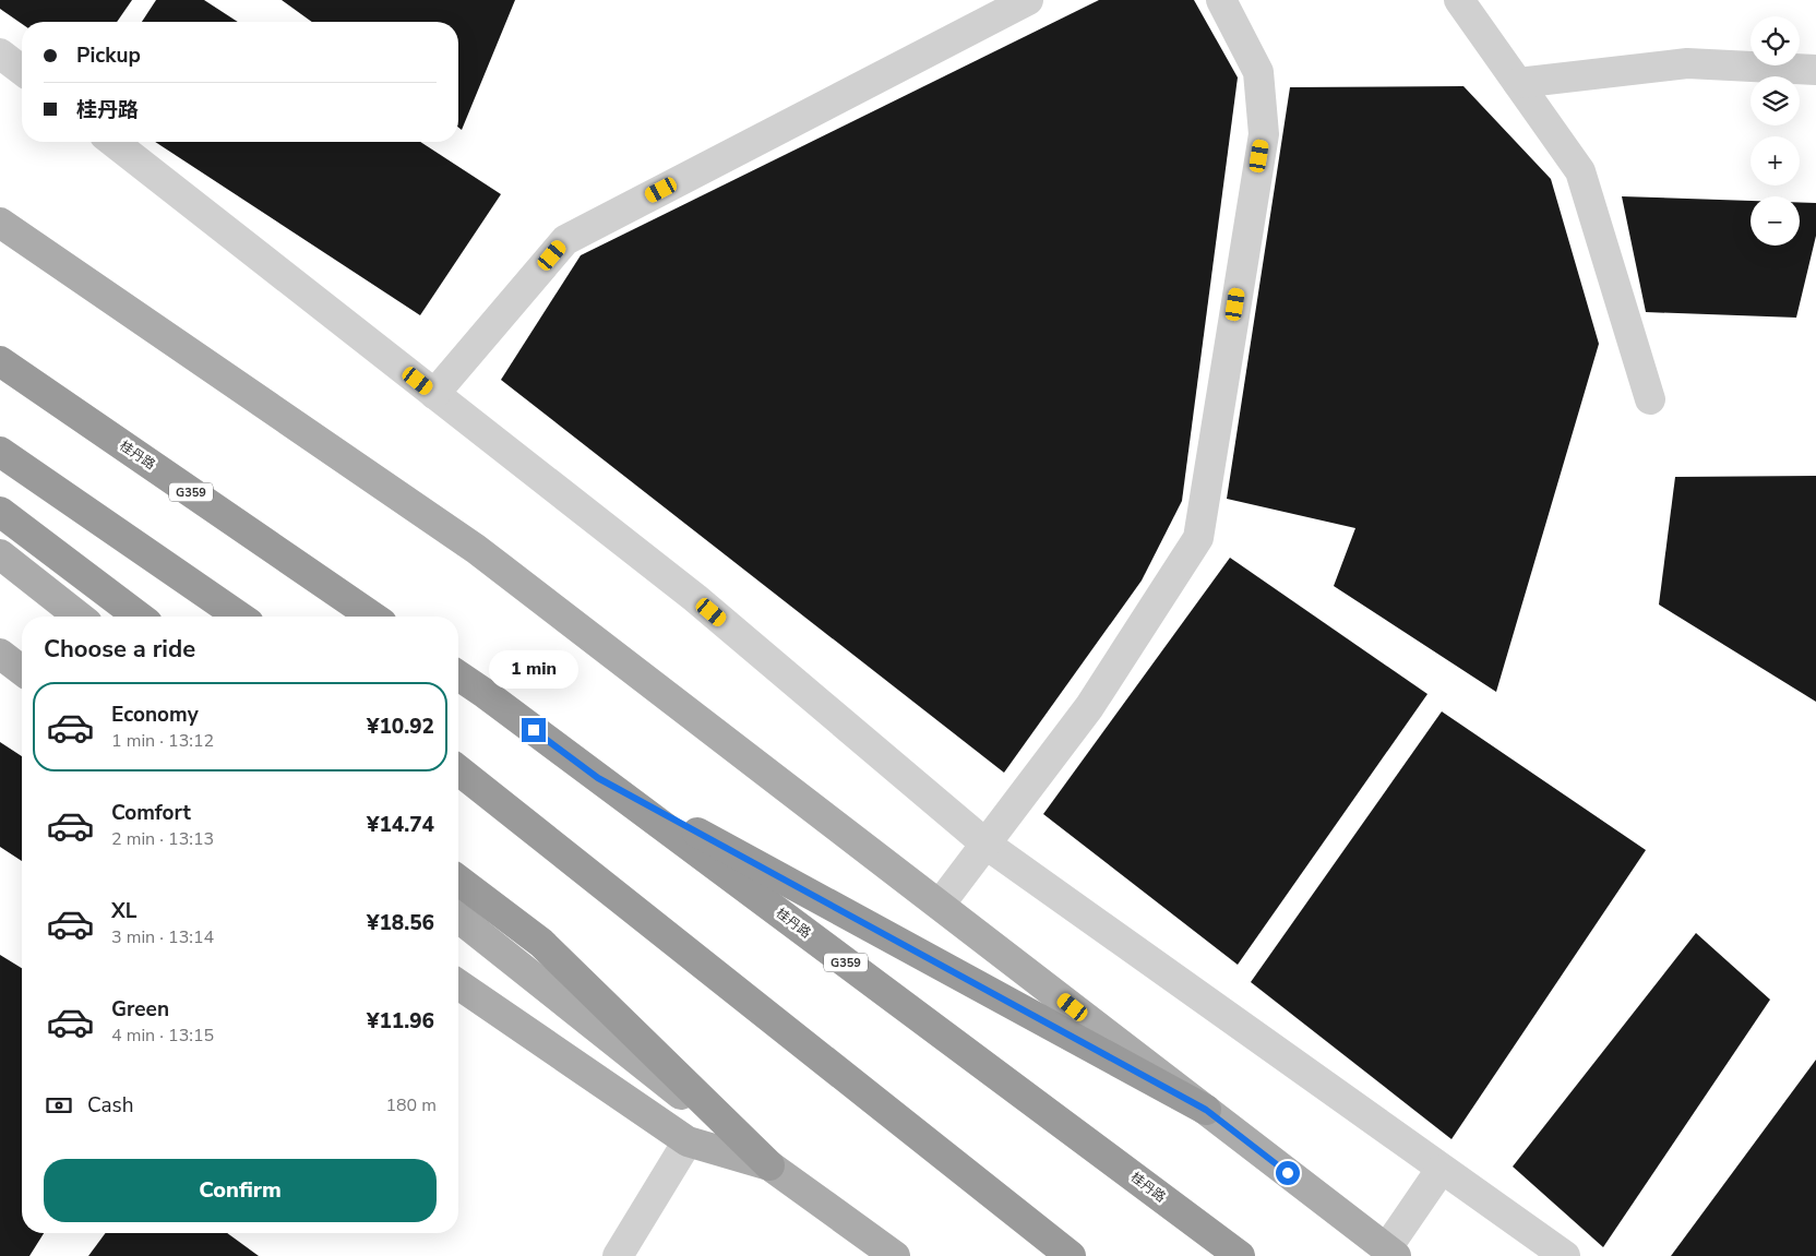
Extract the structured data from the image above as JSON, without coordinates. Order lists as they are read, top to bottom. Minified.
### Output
{"streets":{"highway":["桂丹路","G359"]},"page":{"map_buttons":["+","−"],"banner":["Pickup","桂丹路"],"heading":"Choose a ride","bubble":"1 min","list":[{"name":"Economy","note":"1 min · 13:12","value":"¥10.92"},{"name":"Comfort","note":"2 min · 13:13","value":"¥14.74"},{"name":"XL","note":"3 min · 13:14","value":"¥18.56"},{"name":"Green","note":"4 min · 13:15","value":"¥11.96"}],"pay":["Cash","180 m"],"buttons":"Confirm"}}
